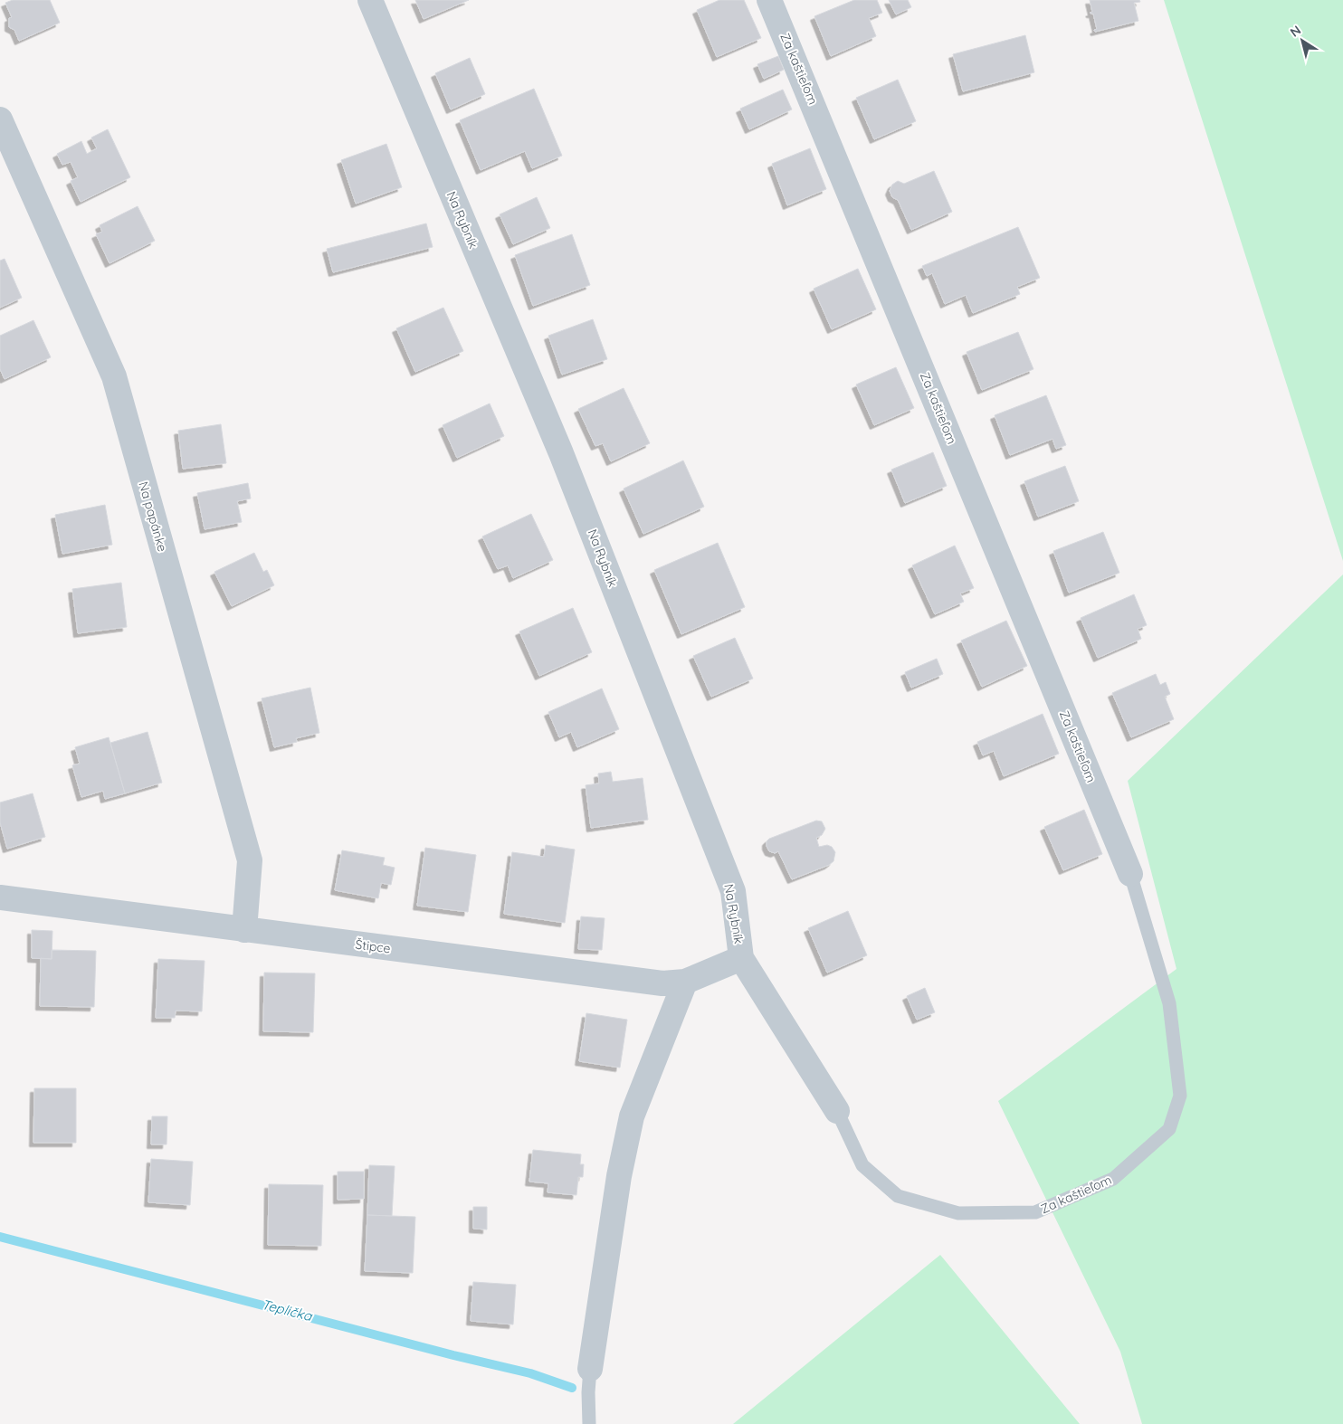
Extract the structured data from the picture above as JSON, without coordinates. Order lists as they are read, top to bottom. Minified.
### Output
{"streets":{"street":["Za kaštieľom","Na Rybník","Na papánke","Štipce"]},"crossings":[["Za kaštieľom","Na Rybník"],["Na Rybník","Štipce"],["Na papánke","Štipce"]],"water":["Teplička"],"north":"top left"}
